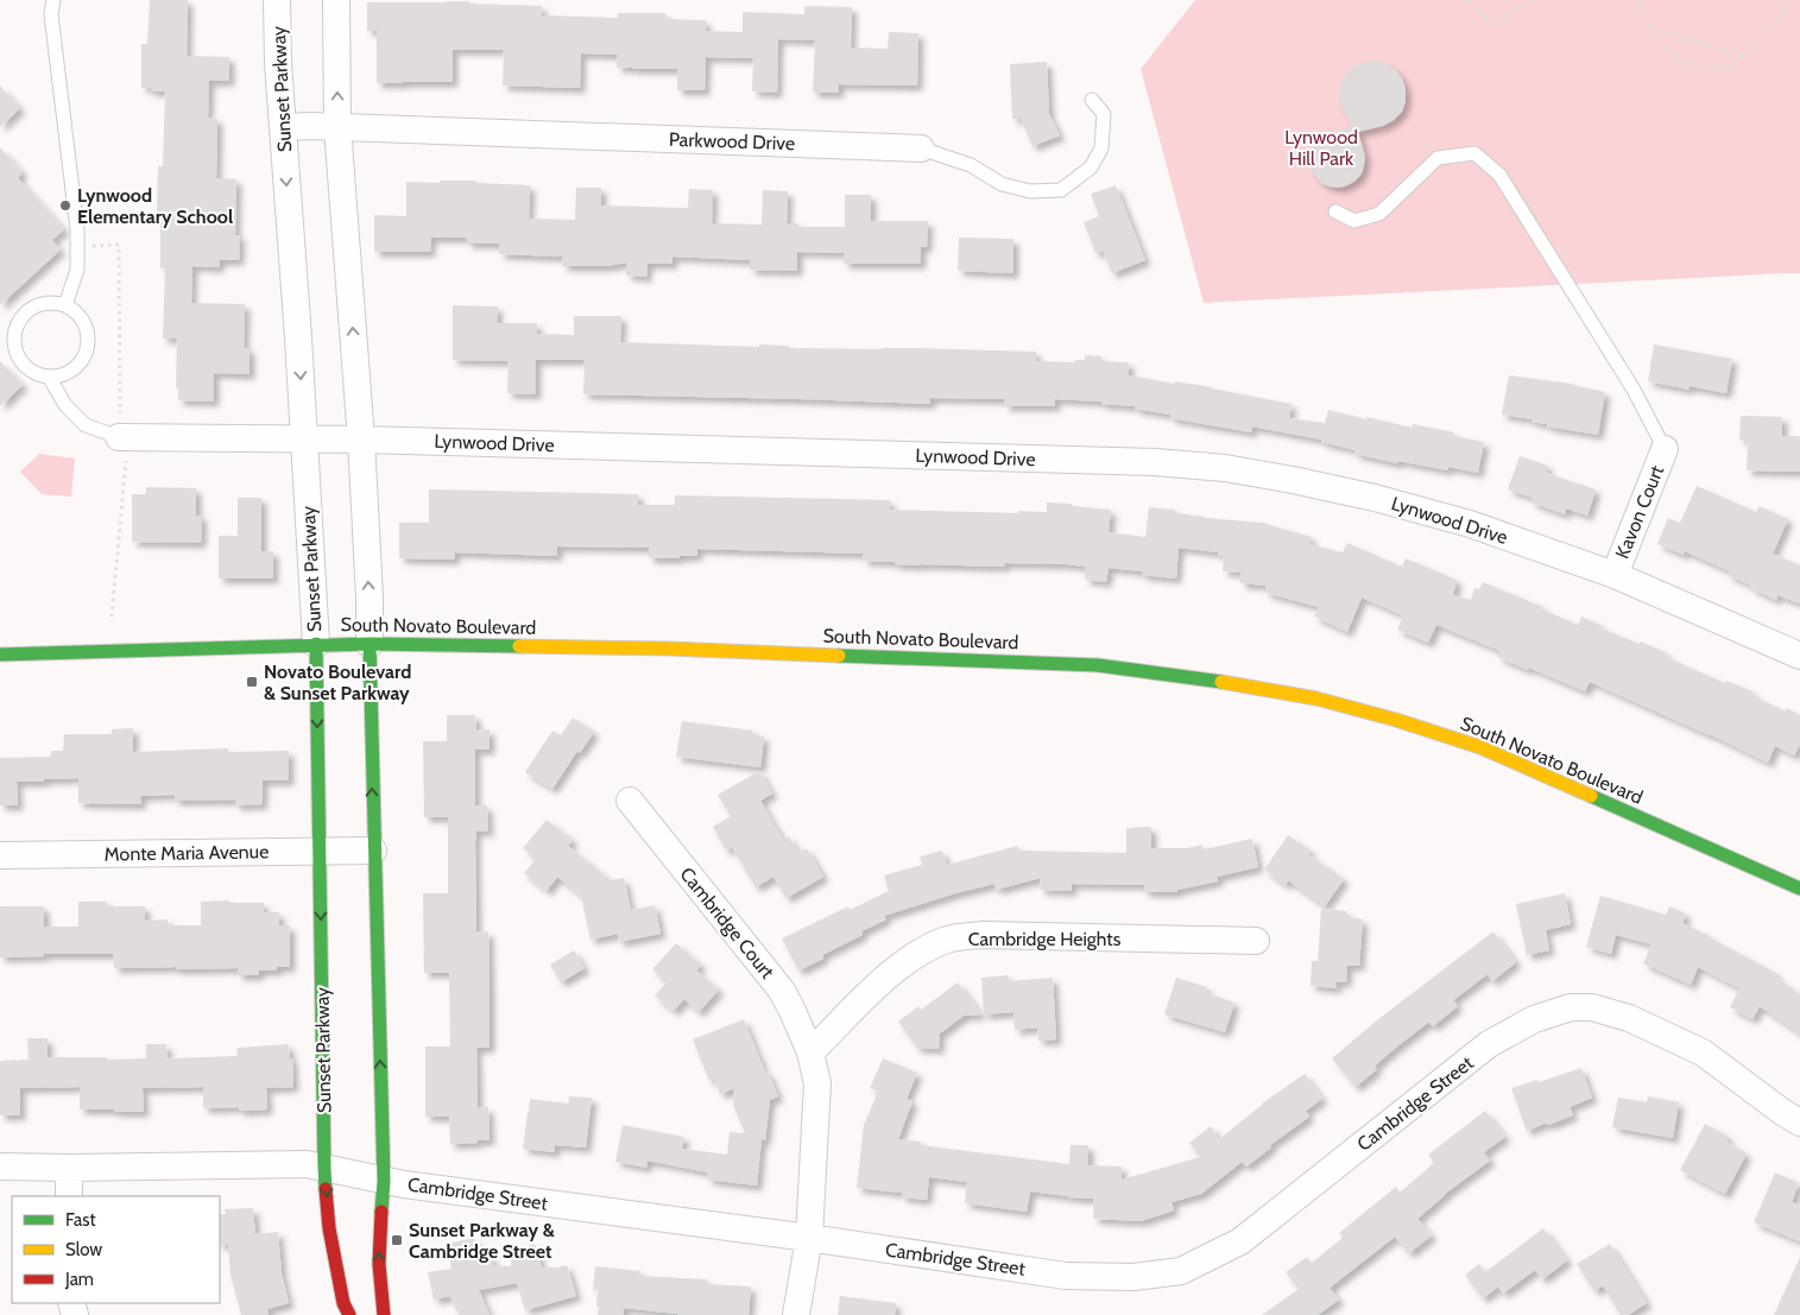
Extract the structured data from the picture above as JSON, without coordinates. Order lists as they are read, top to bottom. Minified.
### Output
{"streets":{"main road":["Sunset Parkway","South Novato Boulevard"],"street":["Parkwood Drive","Lynwood Drive","Kavon Court","Monte Maria Avenue","Cambridge Court","Cambridge Heights","Cambridge Street"]},"crossings":[["Sunset Parkway","Parkwood Drive"],["Sunset Parkway","Lynwood Drive"],["Sunset Parkway","South Novato Boulevard"],["Sunset Parkway","Monte Maria Avenue"],["Sunset Parkway","Cambridge Street"],["Lynwood Drive","Kavon Court"],["Cambridge Court","Cambridge Heights"]],"parks":["Lynwood Hill Park"],"places":{"other":["Lynwood Elementary School"],"transit":["Novato Boulevard & Sunset Parkway","Sunset Parkway & Cambridge Street"]},"legend":["Fast","Slow","Jam"]}
